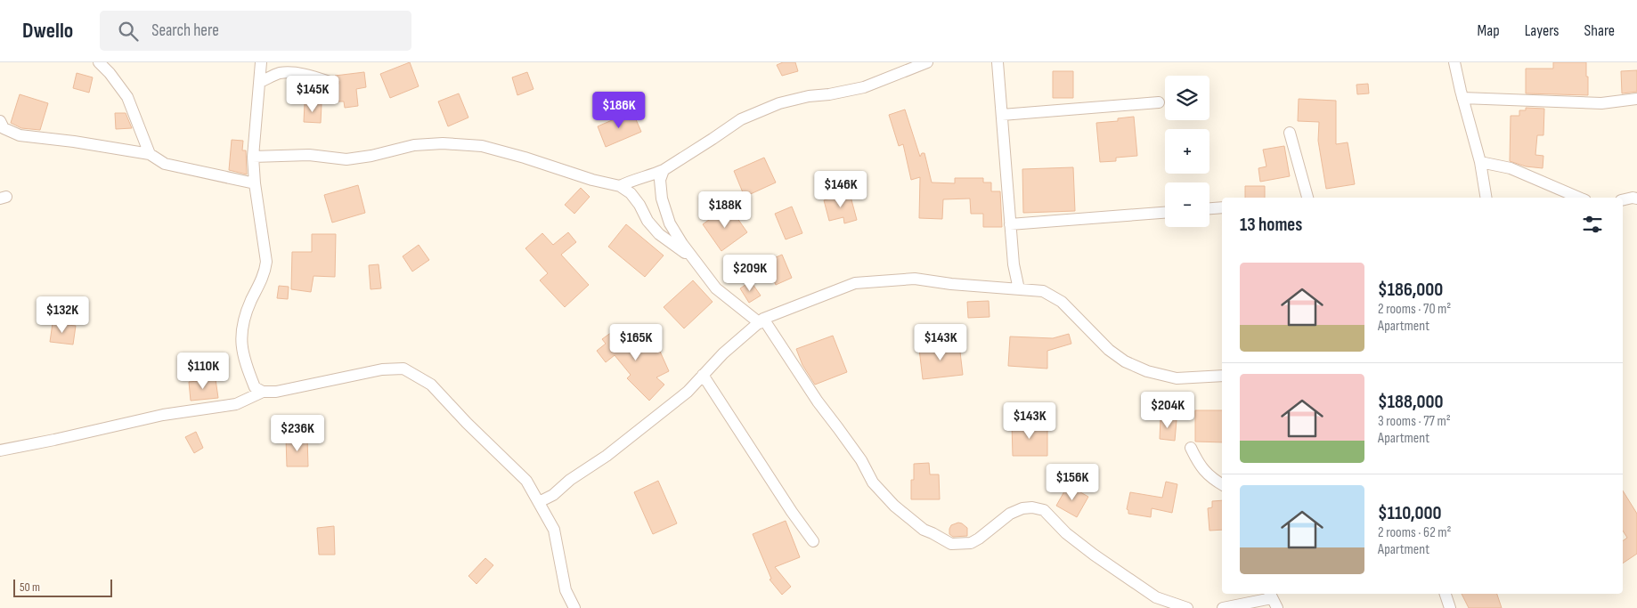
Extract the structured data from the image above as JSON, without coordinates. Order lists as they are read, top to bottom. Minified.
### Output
{"scale_bar":"50 m","page":{"header":"Dwello","search":"Search here","nav":["Map","Layers","Share"],"map_buttons":["+","−"],"price":["$145K","$186K","$146K","$188K","$209K","$132K","$165K","$143K","$110K","$204K","$143K","$236K","$156K"],"heading":"13 homes","list":[{"name":"$186,000","note":"2 rooms · 70 m² · Apartment"},{"name":"$188,000","note":"3 rooms · 77 m² · Apartment"},{"name":"$110,000","note":"2 rooms · 62 m² · Apartment"}],"scale":"50 m"}}
